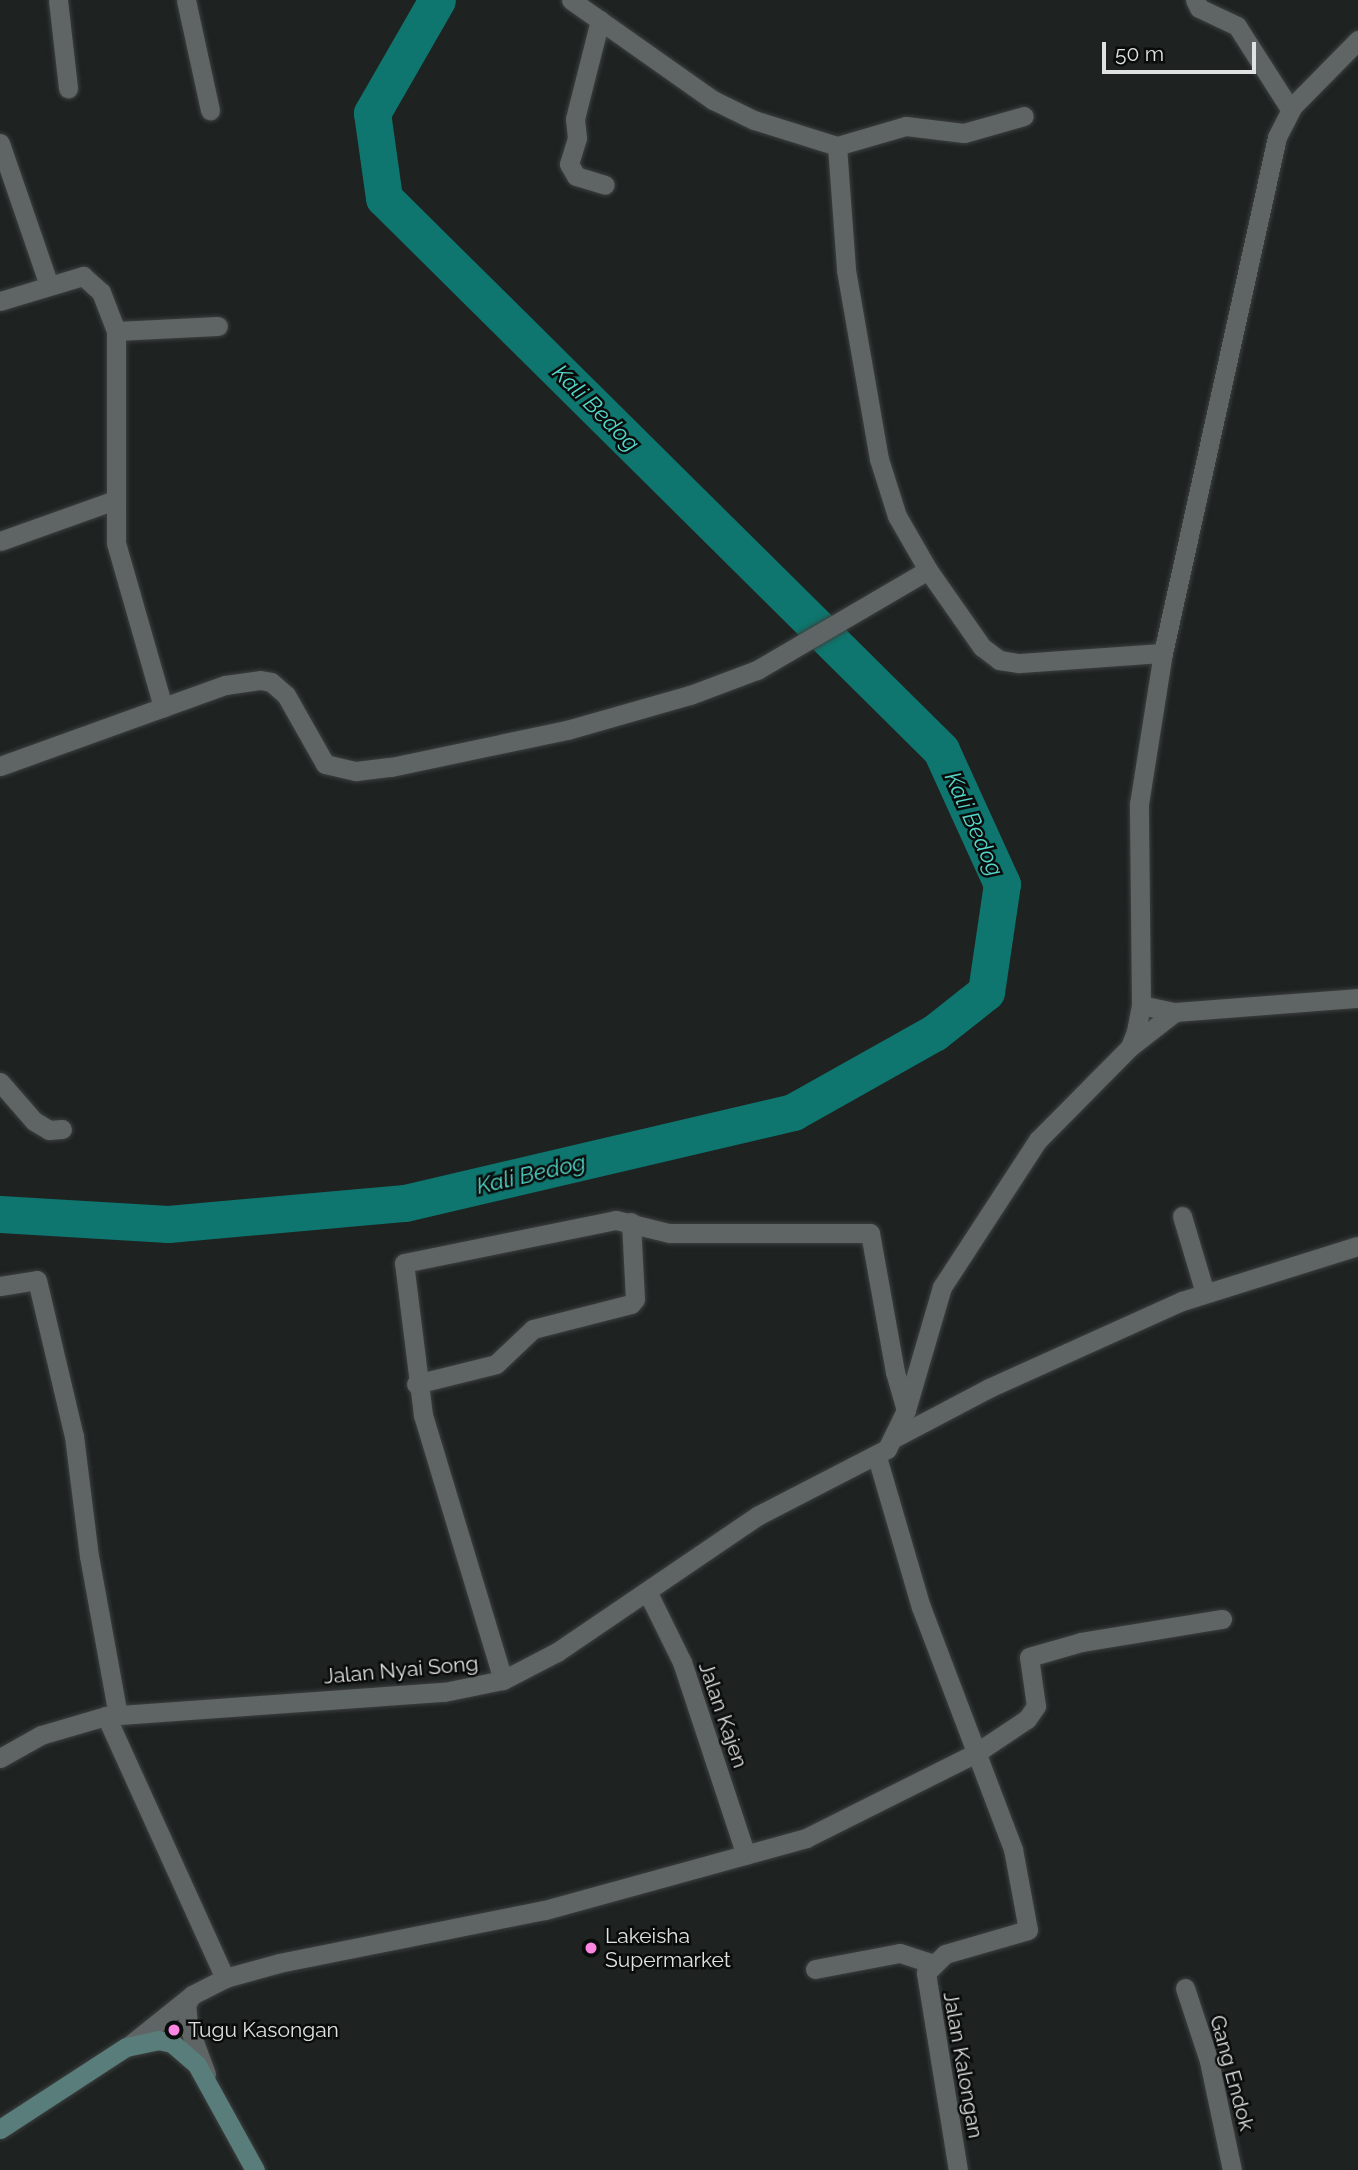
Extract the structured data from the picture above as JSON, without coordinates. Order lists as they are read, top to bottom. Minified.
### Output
{"streets":{"street":["Jalan Nyai Song","Jalan Kajen","Jalan Kalongan","Gang Endok"]},"crossings":[["Jalan Nyai Song","Jalan Kajen"]],"water":["Kali Bedog"],"places":["Lakeisha Supermarket","Tugu Kasongan"],"scale_bar":"50 m"}
